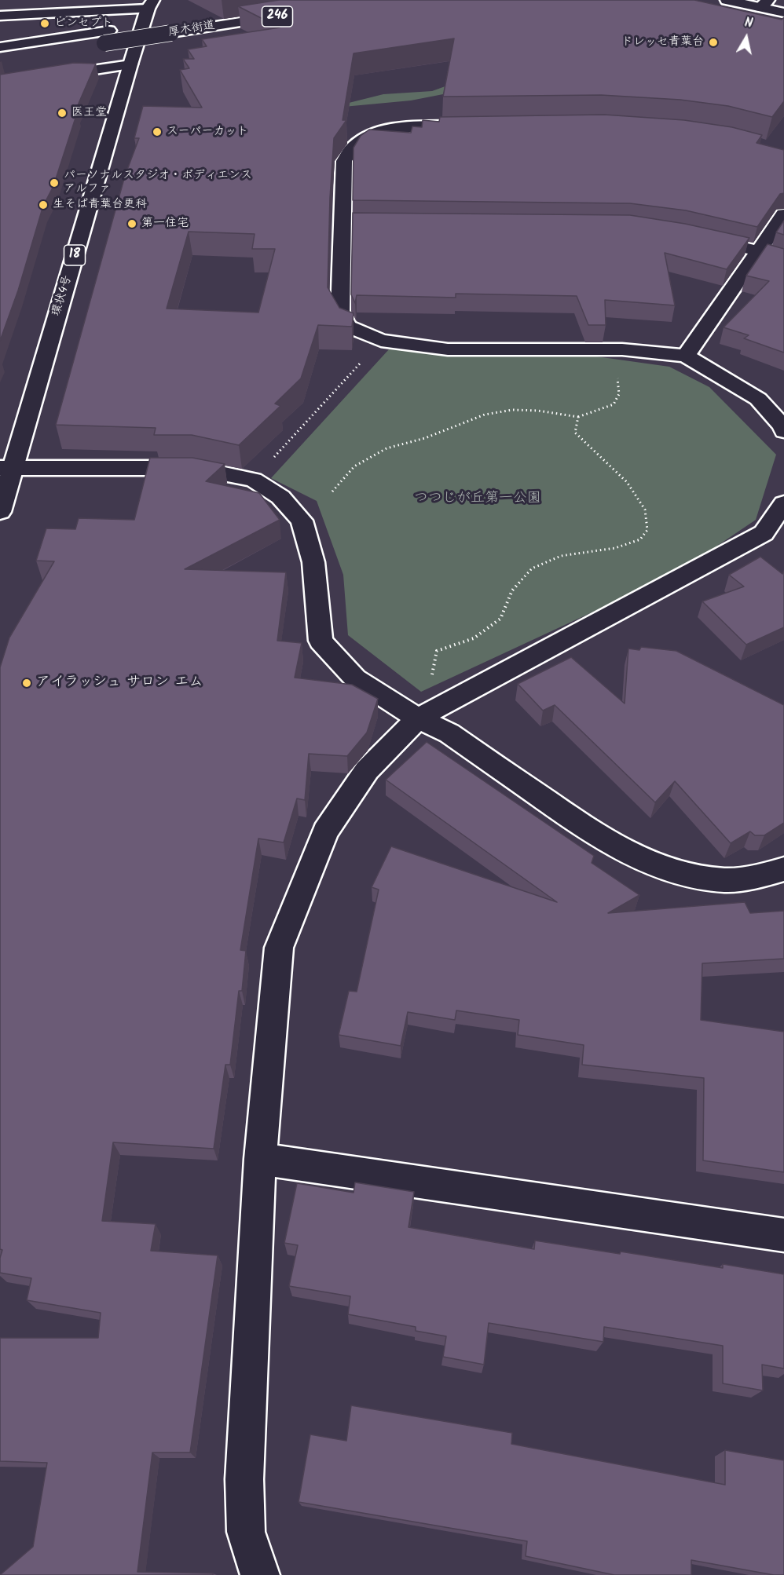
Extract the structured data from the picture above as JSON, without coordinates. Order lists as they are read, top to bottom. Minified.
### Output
{"streets":{"main road":["246","厚木街道","18","環状4号"]},"parks":["つつじが丘第一公園"],"places":["ビンセプト","ドレッセ青葉台","医王堂","スーパーカット","パーソナルスタジオ・ボディエンス アルファ","生そば青葉台更科","第一住宅","アイラッシュ サロン エム"],"north":"top"}
